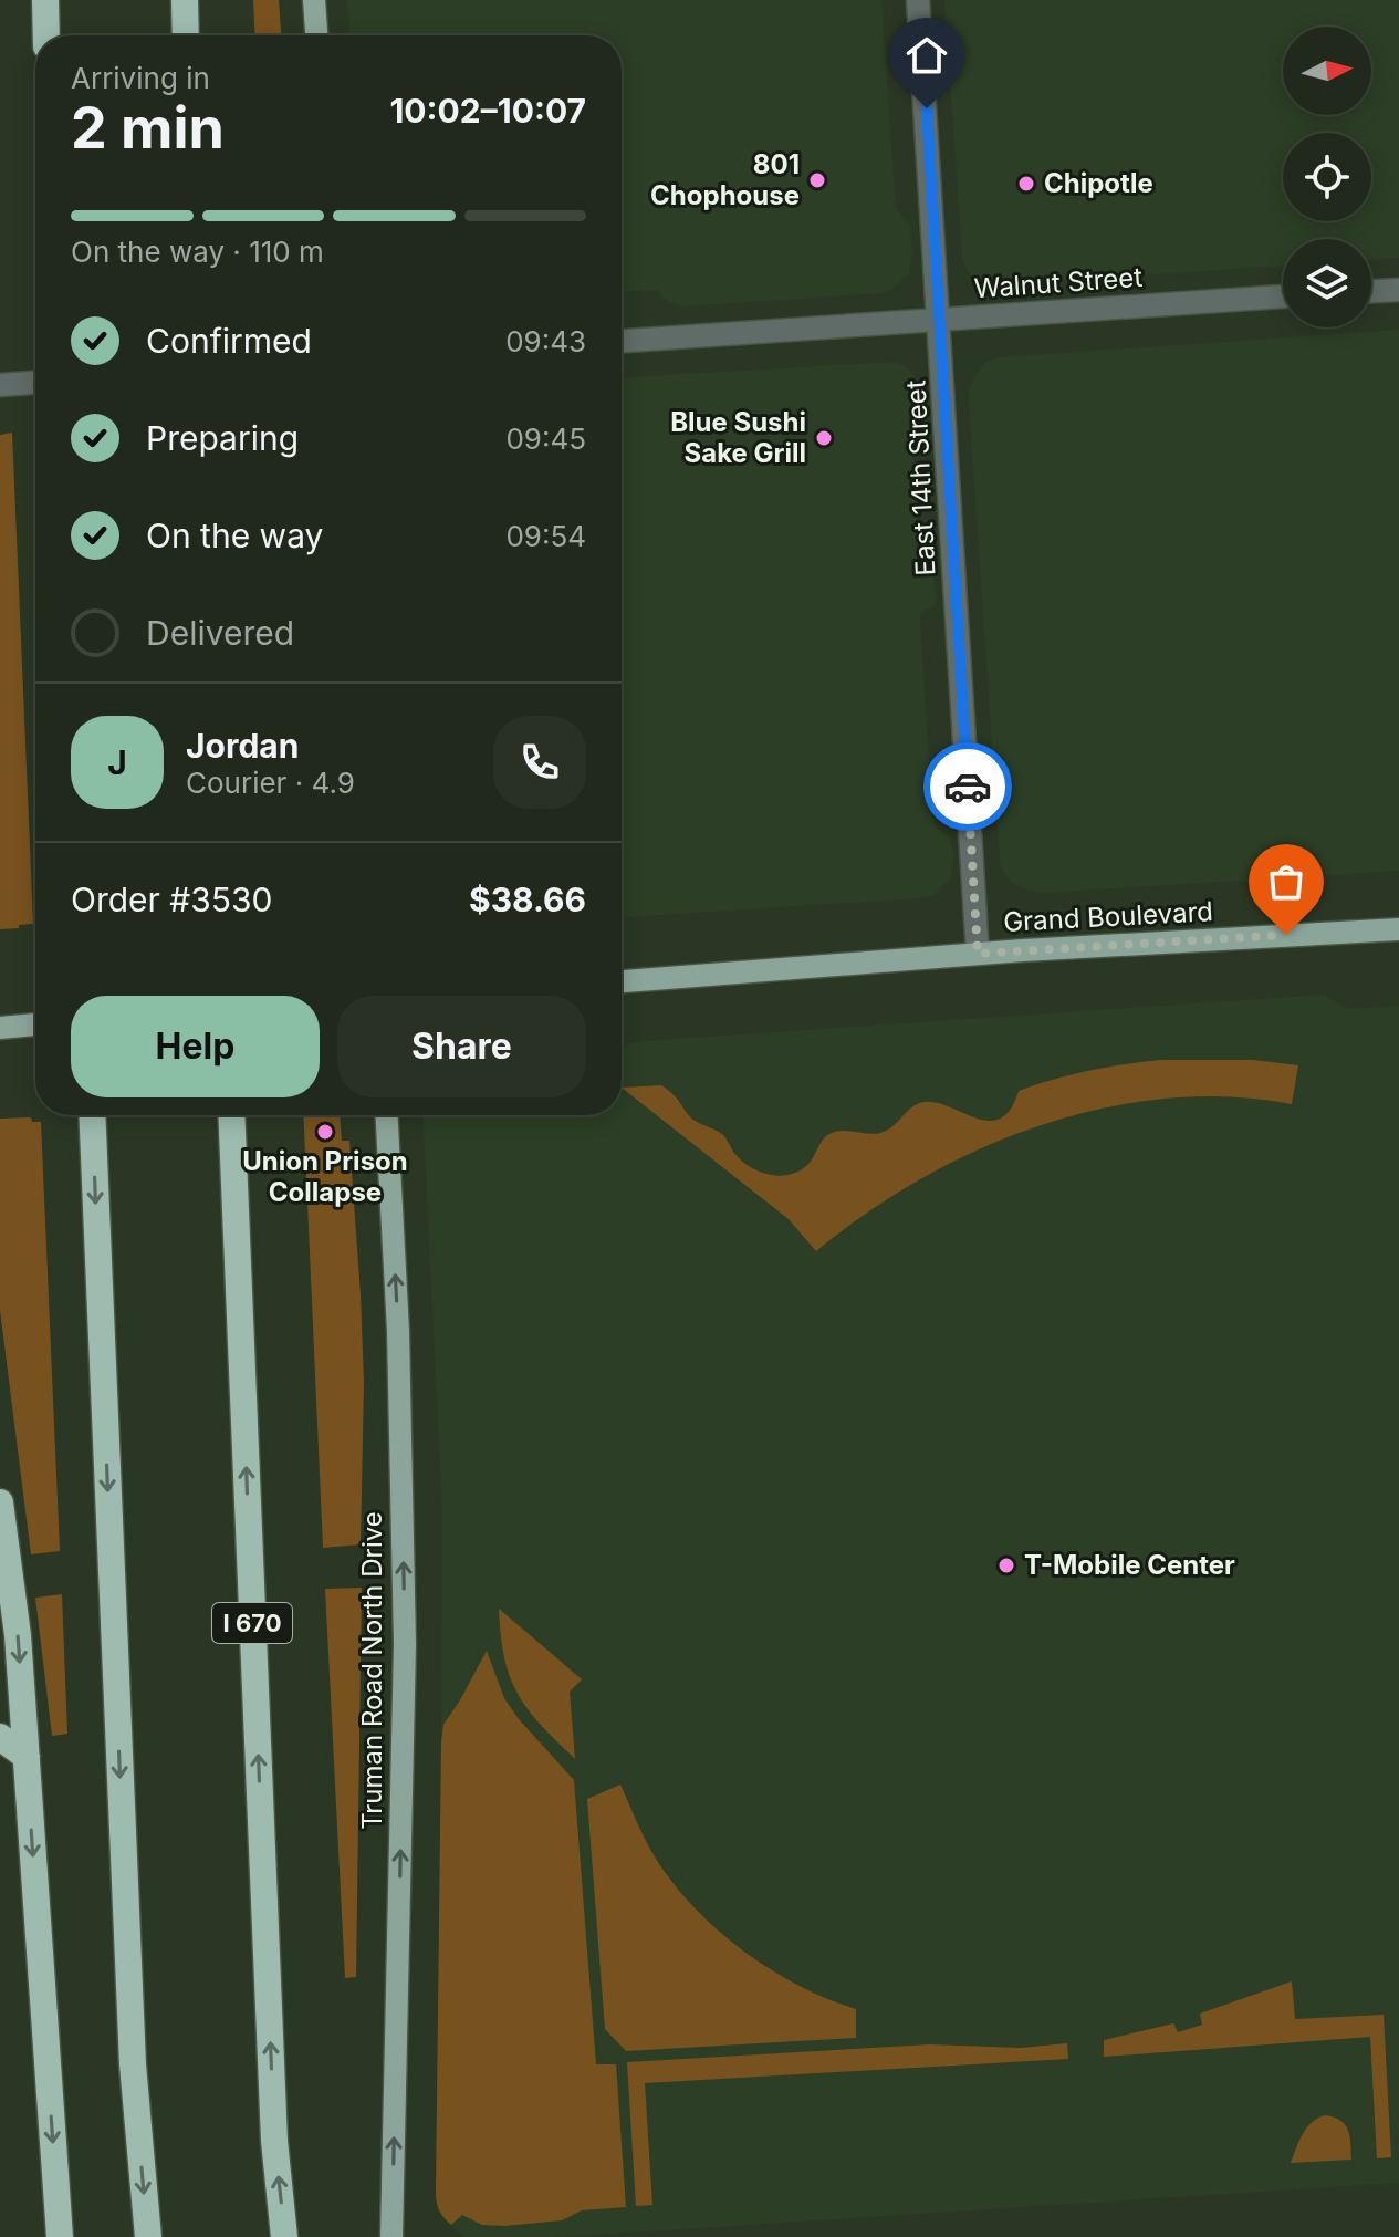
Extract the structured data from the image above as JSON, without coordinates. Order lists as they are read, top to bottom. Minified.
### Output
{"streets":{"highway":["I 670"],"main road":["Grand Boulevard","Truman Road North Drive"],"street":["Walnut Street","East 14th Street"]},"crossings":[["Walnut Street","East 14th Street"],["East 14th Street","Grand Boulevard"]],"one_way":["Truman Road North Drive"],"places":["801 Chophouse","Chipotle","Blue Sushi Sake Grill","Union Prison Collapse","T-Mobile Center"],"north":"right","page":{"heading":["2 min","Arriving in","10:02–10:07"],"panel":["Jordan","Courier · 4.9","Order #3530","$38.66"],"bar":"On the way · 110 m","list":[["Confirmed","09:43"],["Preparing","09:45"],["On the way","09:54"],"Delivered"],"round":"J","buttons":["Help","Share"]}}
